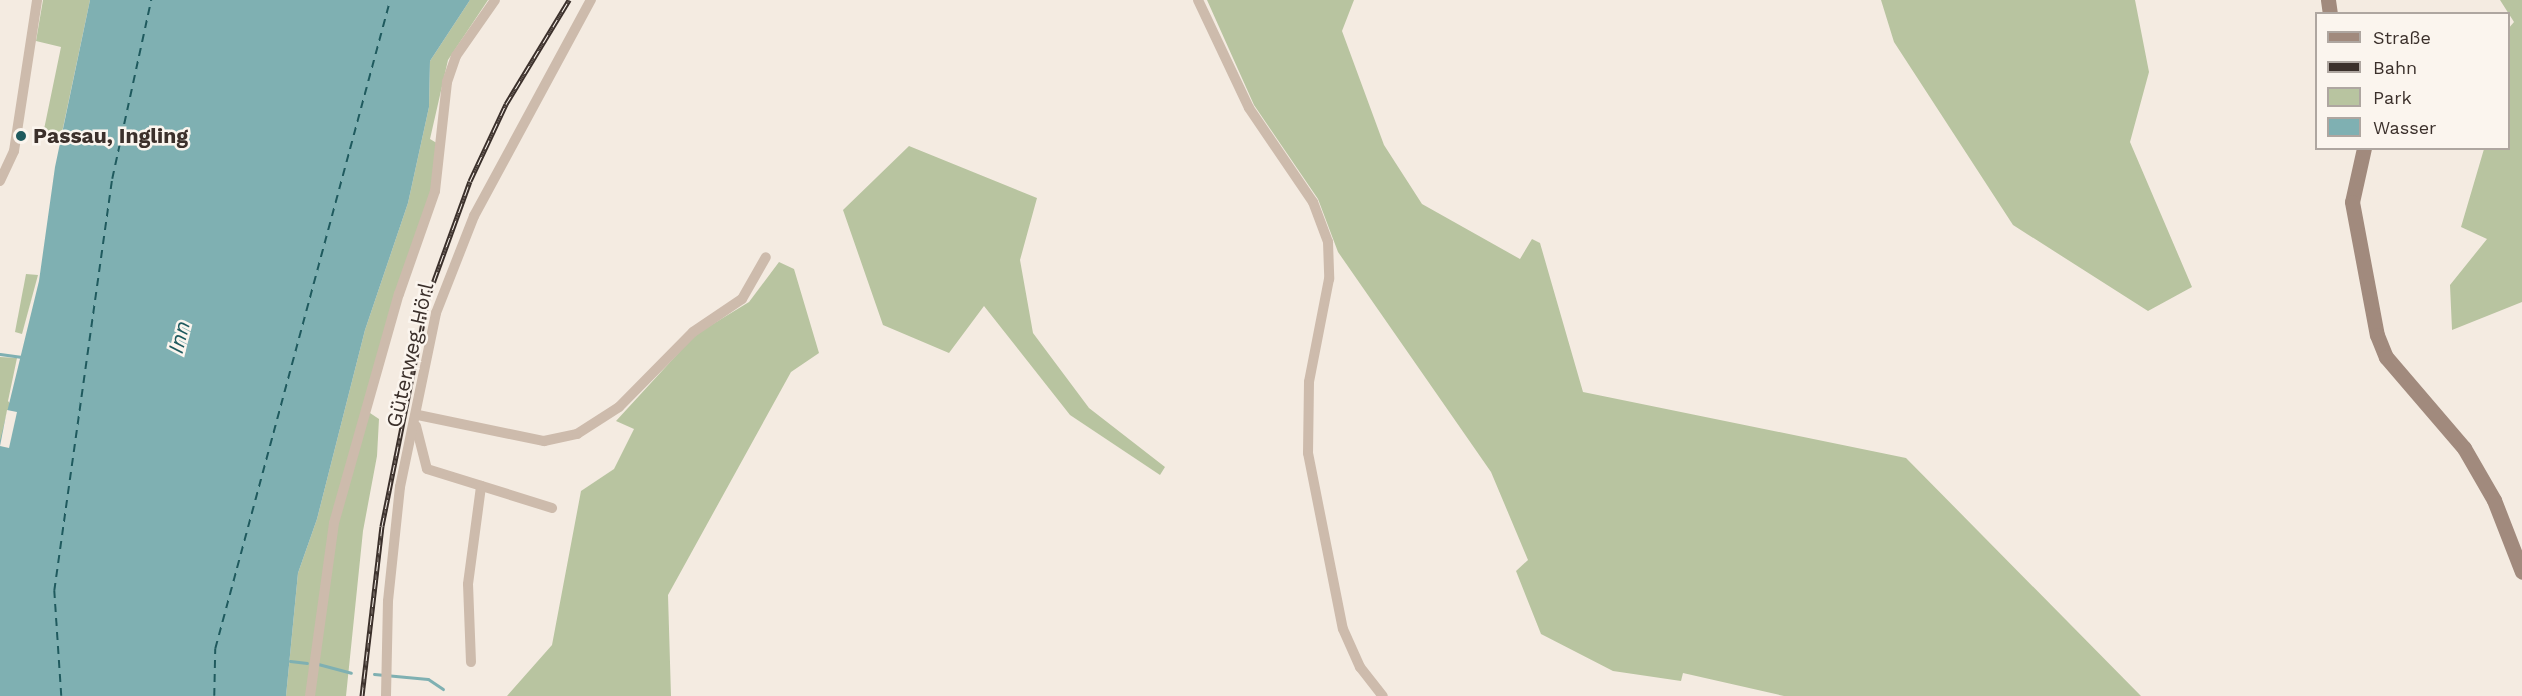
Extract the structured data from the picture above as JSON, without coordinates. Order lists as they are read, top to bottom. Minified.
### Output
{"streets":{"street":["Güterweg Hörl"]},"water":["Inn"],"places":["Passau, Ingling"],"legend":["Straße","Bahn","Park","Wasser"]}
